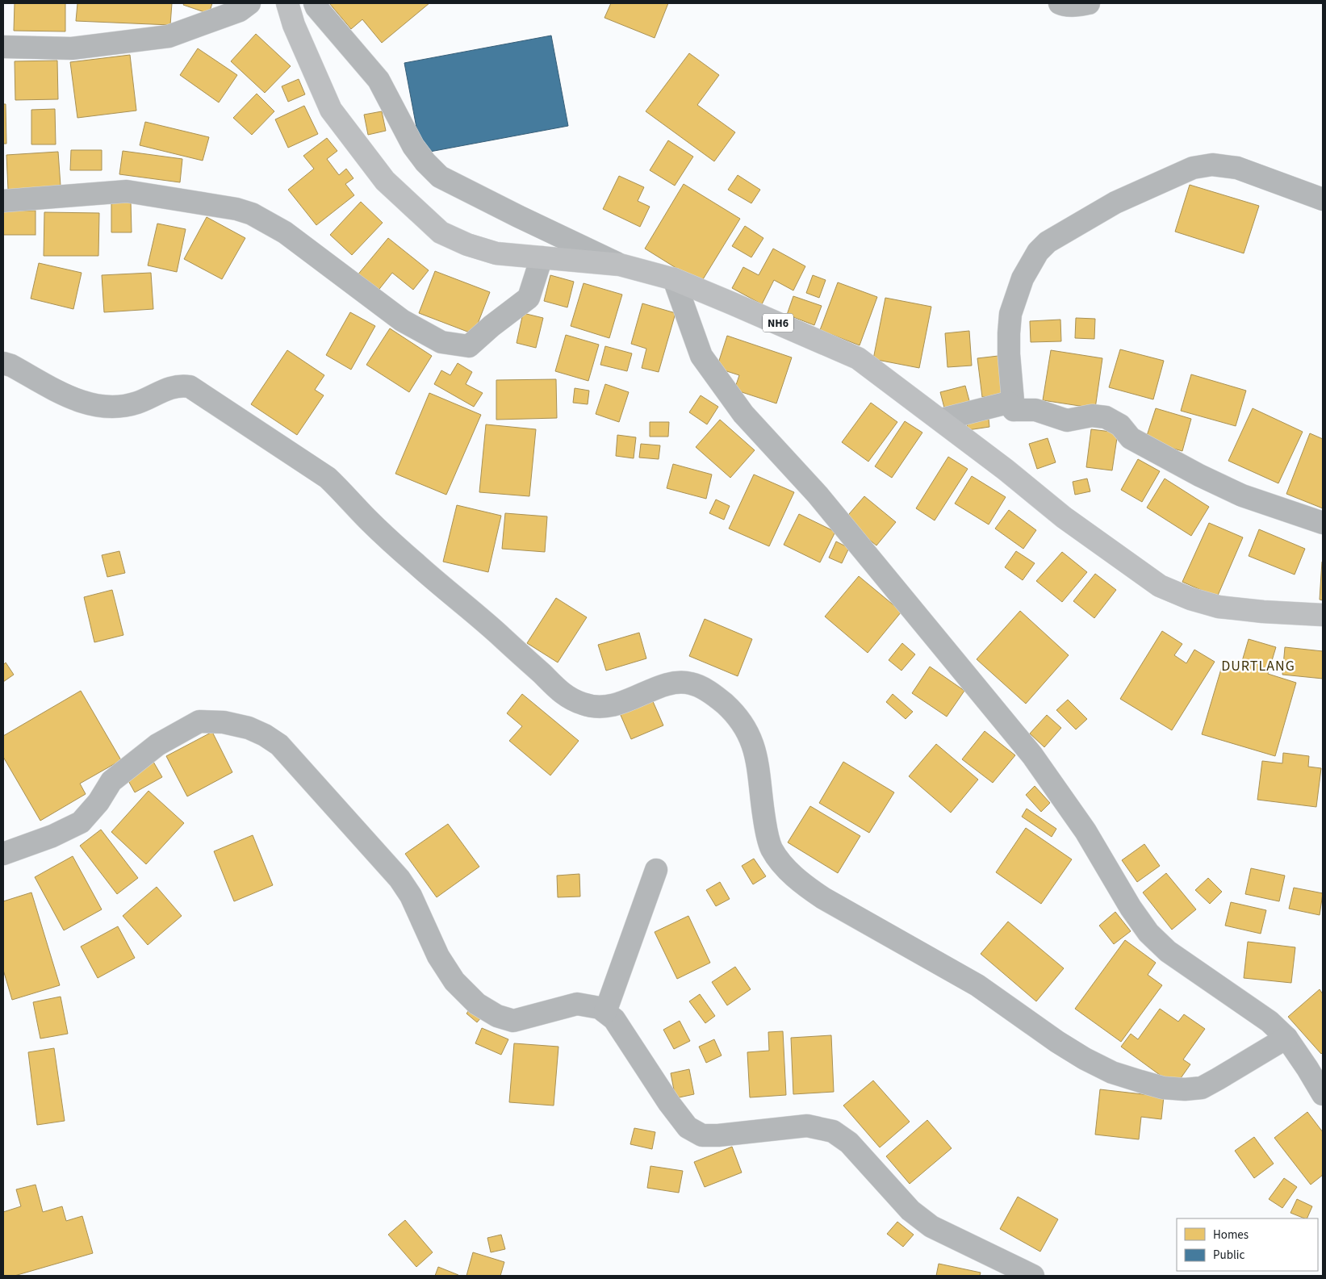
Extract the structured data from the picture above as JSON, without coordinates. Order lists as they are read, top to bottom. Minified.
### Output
{"streets":{"highway":["NH6"]},"districts":["DURTLANG"],"legend":["Homes","Public"]}
